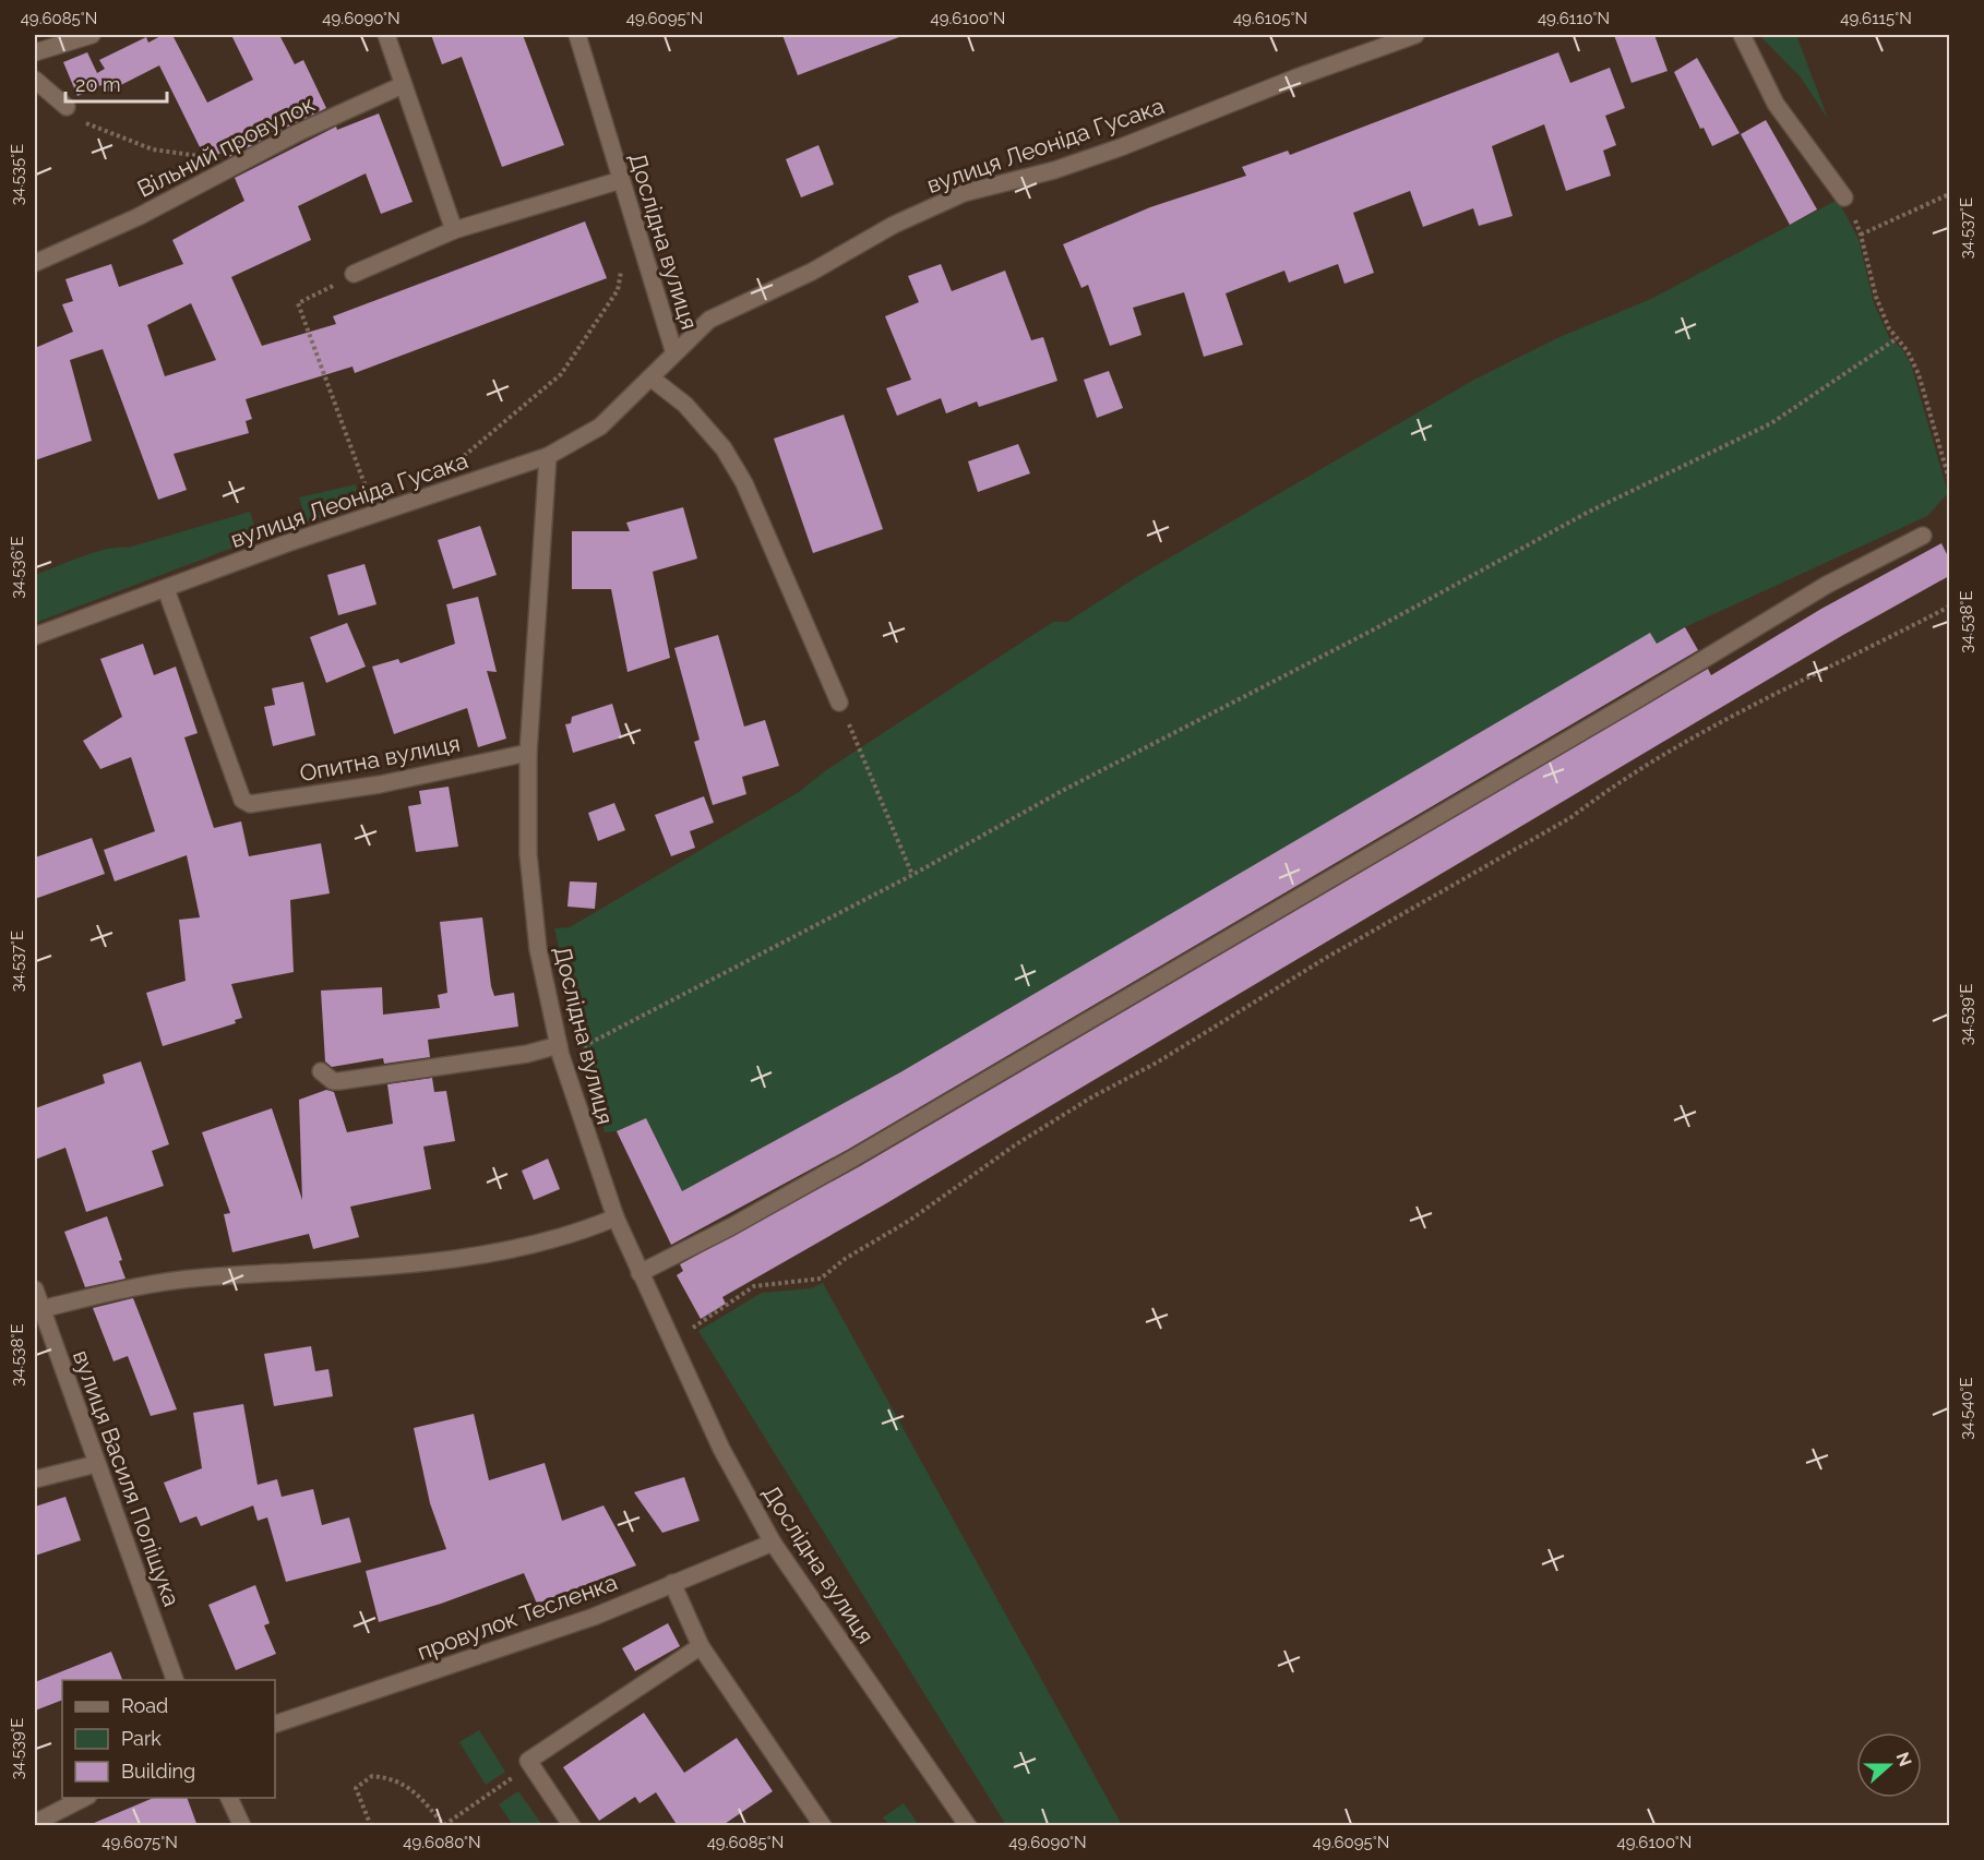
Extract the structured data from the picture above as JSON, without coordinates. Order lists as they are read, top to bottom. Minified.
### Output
{"streets":{"street":["вулиця Леоніда Гусака","Вільний провулок","Дослідна вулиця","Опитна вулиця","вулиця Василя Поліщука","провулок Тесленка"]},"crossings":[["вулиця Леоніда Гусака","Дослідна вулиця"],["вулиця Леоніда Гусака","Опитна вулиця"],["Дослідна вулиця","Опитна вулиця"],["Дослідна вулиця","провулок Тесленка"]],"legend":["Road","Park","Building"],"scale_bar":"20 m","north":"right","coordinates":["49.6085°N","49.6090°N","49.6095°N","49.6100°N","49.6105°N","49.6110°N","49.6115°N","34.535°E","34.537°E","34.536°E","34.538°E","34.539°E","34.540°E","49.6075°N","49.6080°N"]}
